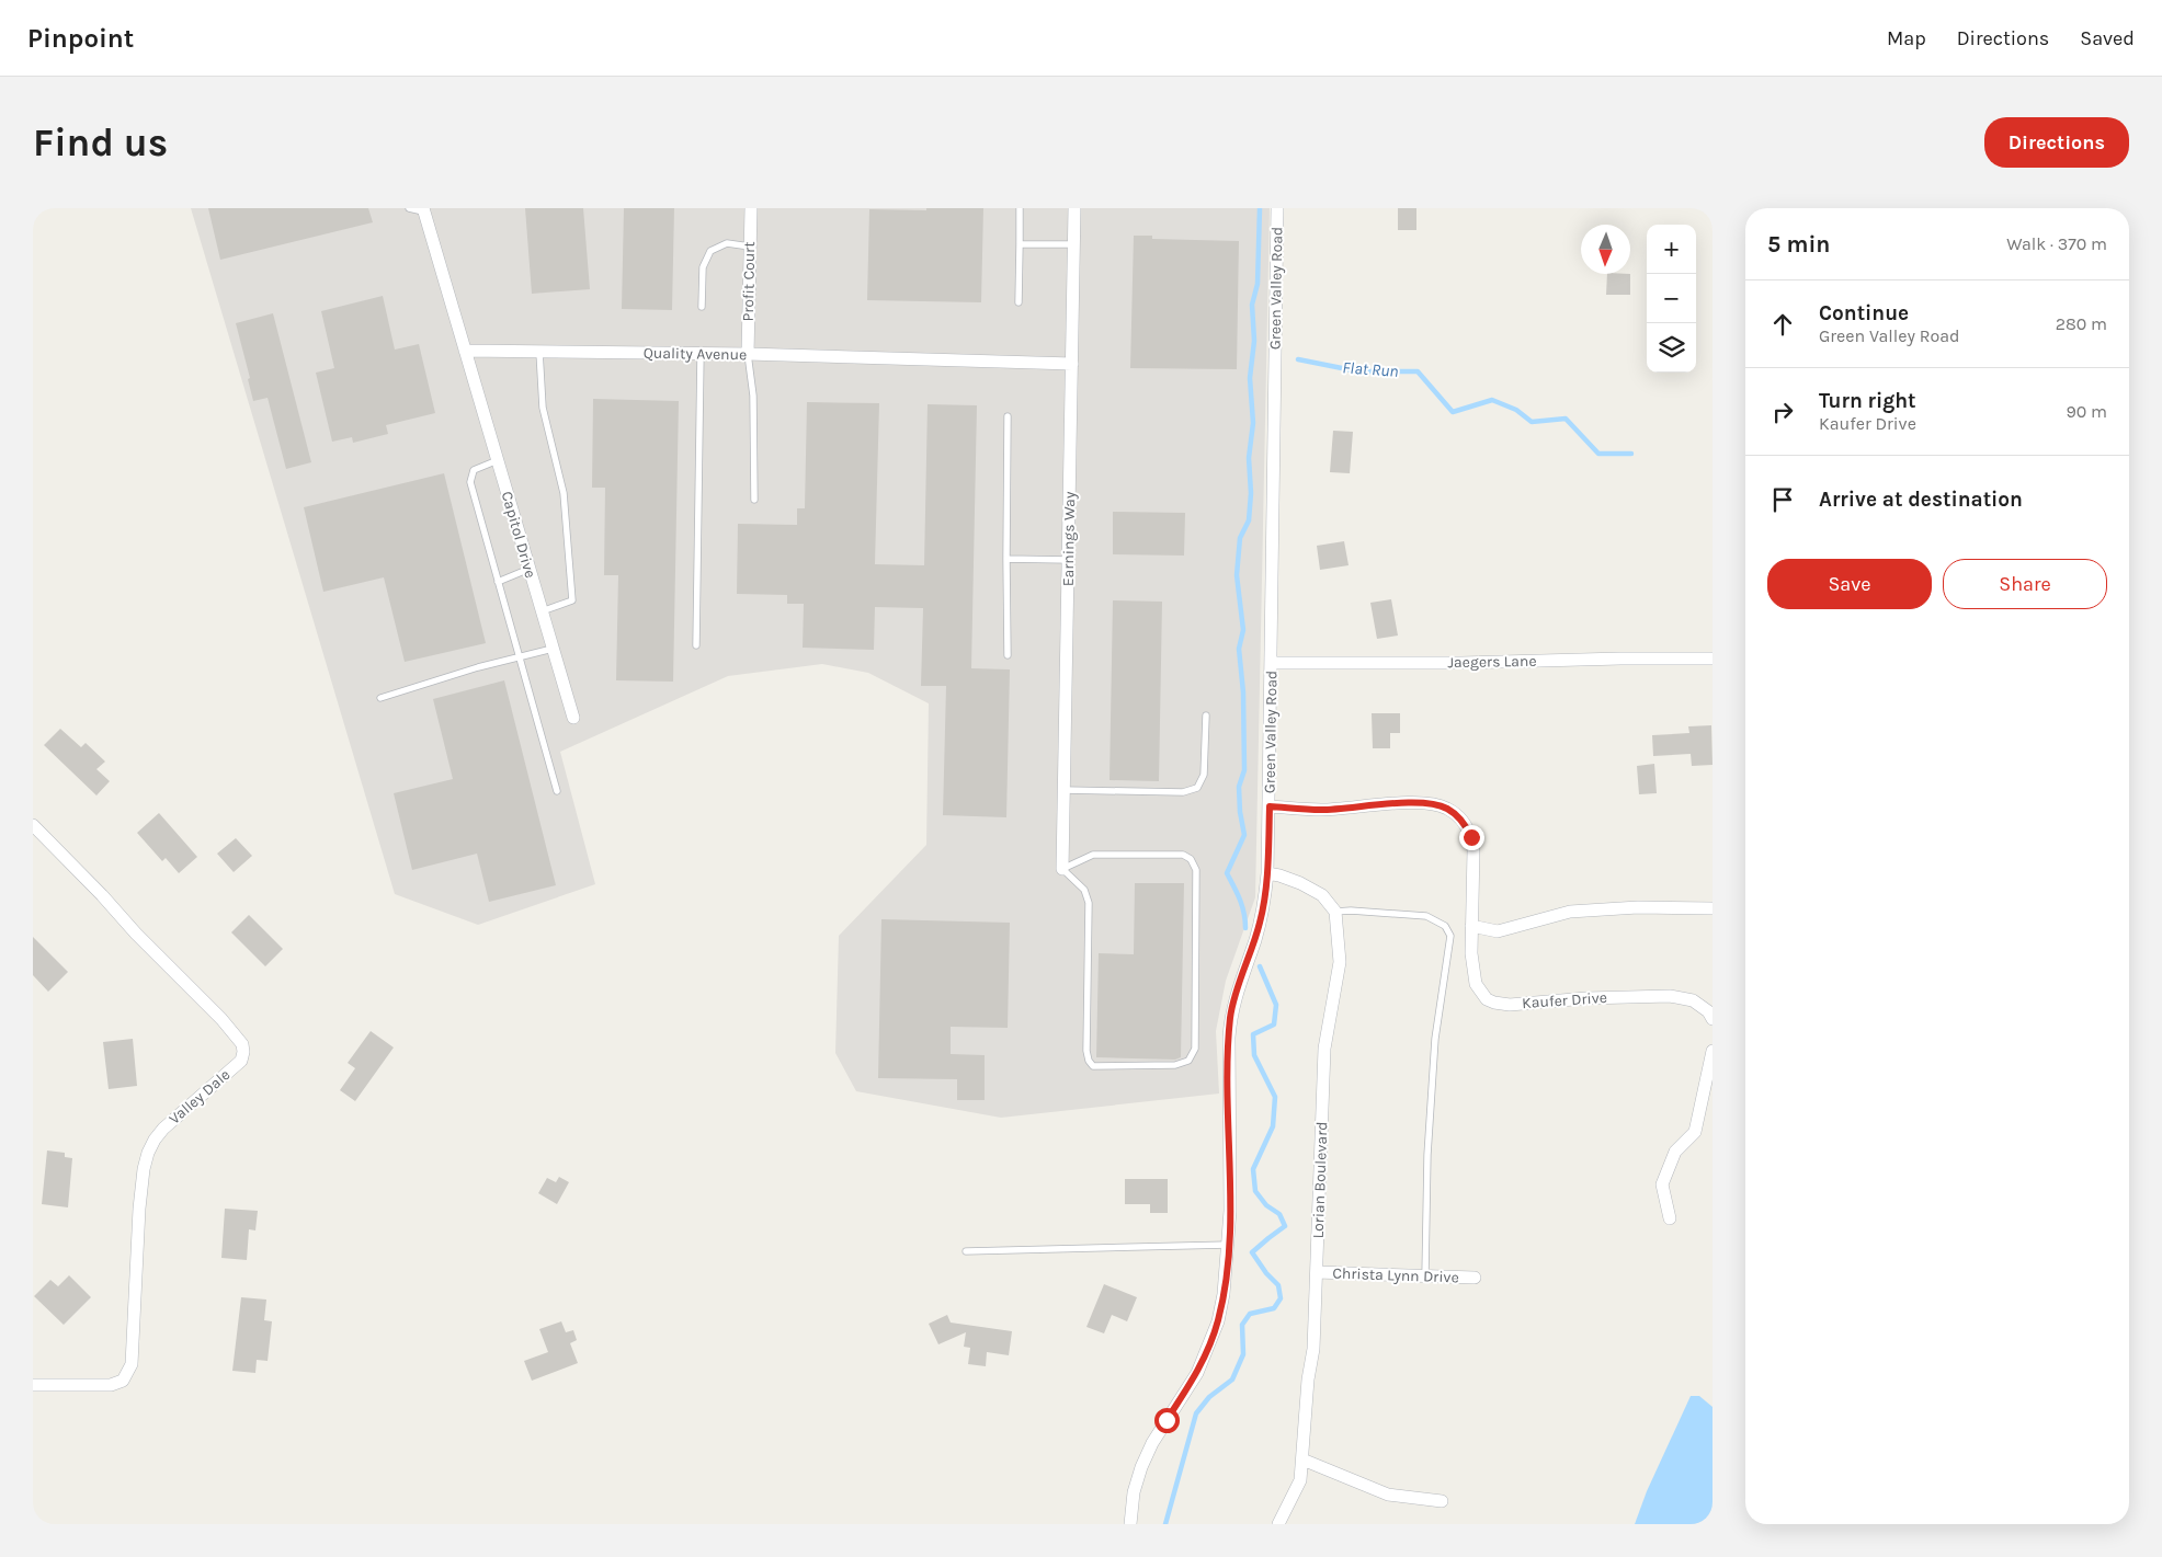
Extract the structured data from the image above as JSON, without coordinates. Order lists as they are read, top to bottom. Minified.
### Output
{"streets":{"street":["Profit Court","Green Valley Road","Quality Avenue","Capitol Drive","Earnings Way","Jaegers Lane","Kaufer Drive","Valley Dale","Lorian Boulevard","Christa Lynn Drive"]},"crossings":[["Profit Court","Quality Avenue"],["Green Valley Road","Jaegers Lane"],["Green Valley Road","Kaufer Drive"],["Quality Avenue","Capitol Drive"],["Quality Avenue","Earnings Way"],["Lorian Boulevard","Christa Lynn Drive"]],"water":["Flat Run"],"north":"bottom","page":{"header":"Pinpoint","nav":["Map","Directions","Saved"],"buttons":["Directions",["Save","Share"]],"title":"Find us","heading":["5 min","Walk · 370 m"],"map_buttons":["+","−"],"list":[["Continue","Green Valley Road","280 m"],["Turn right","Kaufer Drive","90 m"],"Arrive at destination"]}}
